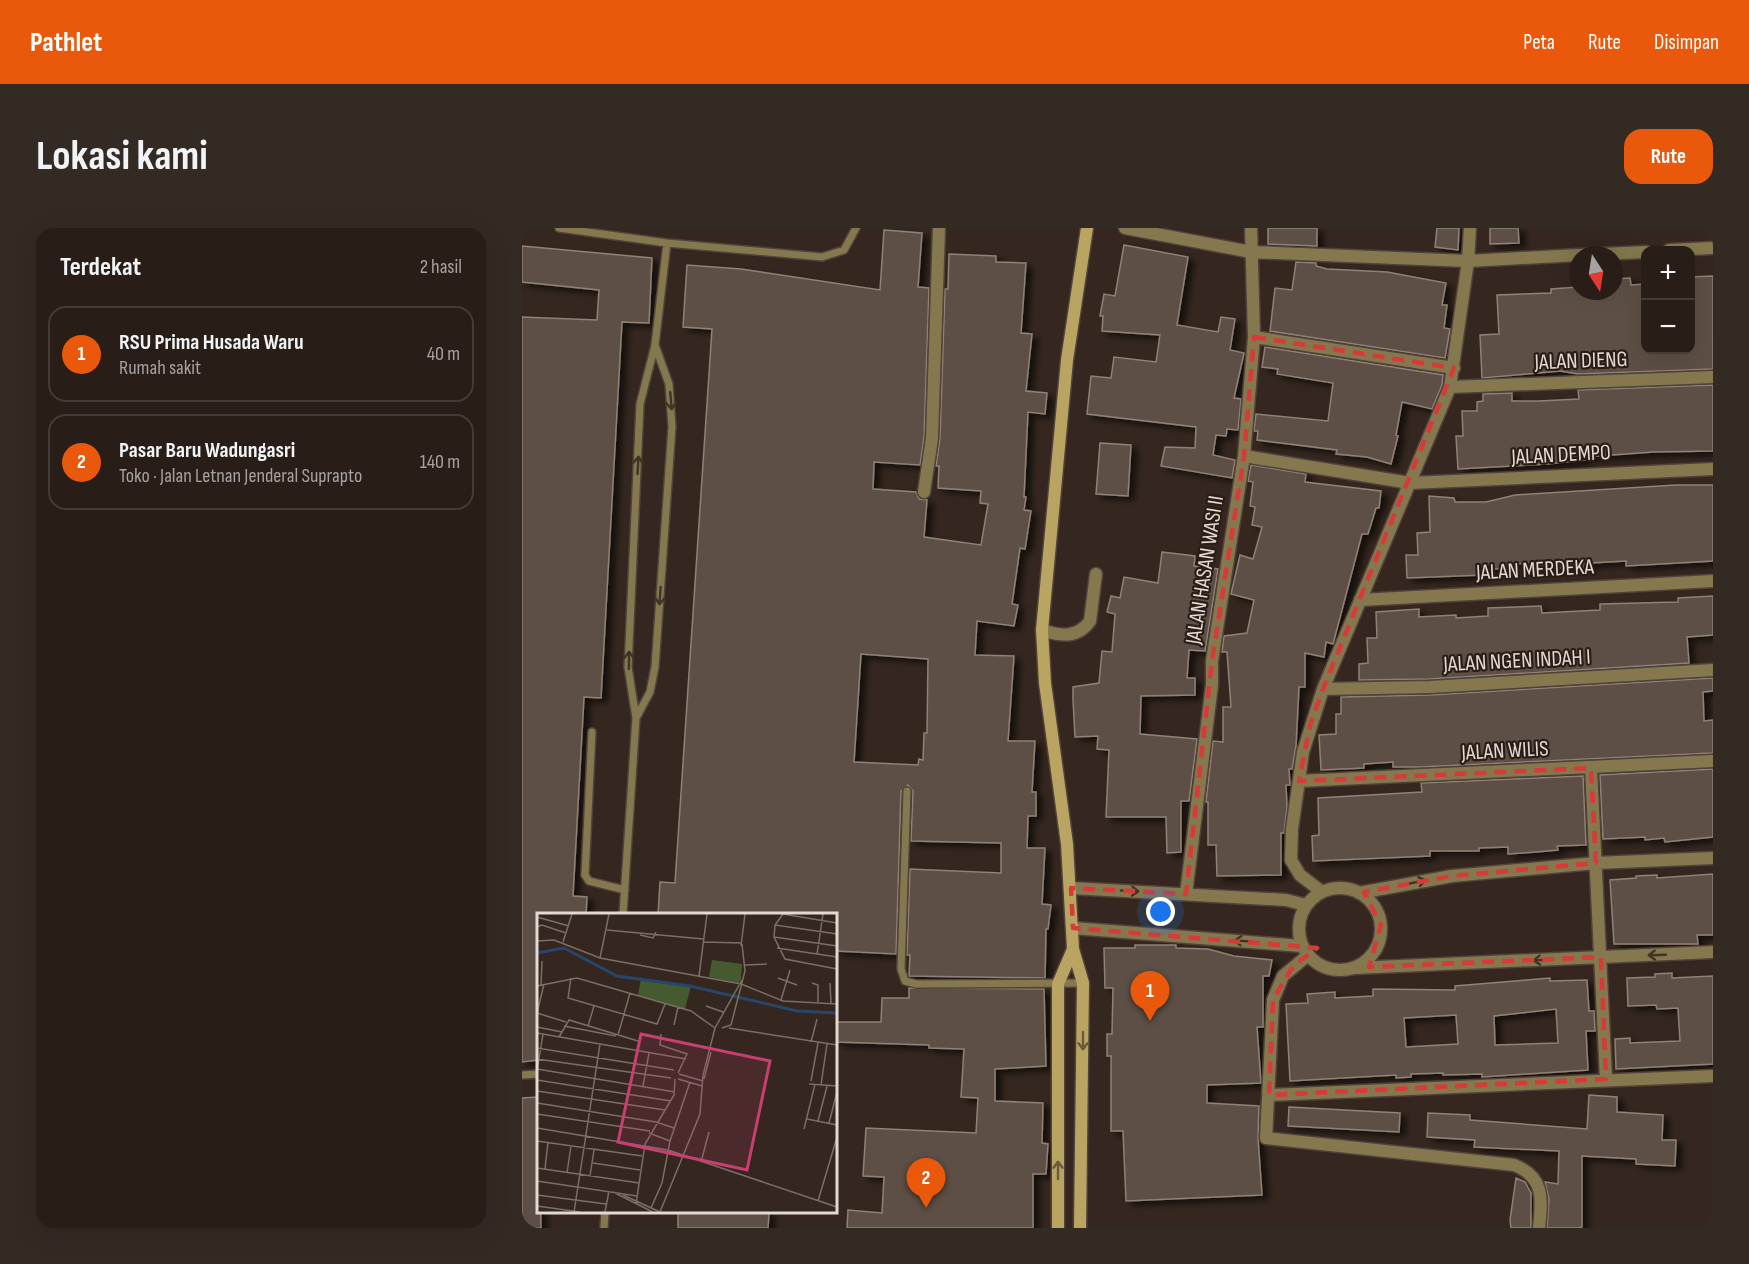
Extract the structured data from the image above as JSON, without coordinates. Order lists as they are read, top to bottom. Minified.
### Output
{"streets":{"street":["JALAN DIENG","JALAN DEMPO","JALAN HASAN WASI II","JALAN MERDEKA","JALAN NGEN INDAH I","JALAN WILIS"]},"crossings":[["JALAN DEMPO","JALAN HASAN WASI II"]],"north":"bottom","page":{"header":"Pathlet","nav":["Peta","Rute","Disimpan"],"buttons":"Rute","title":"Lokasi kami","heading":["Terdekat","2 hasil"],"map_buttons":["+","−"],"list":[{"mark":"1","name":"RSU Prima Husada Waru","note":"Rumah sakit","value":"40 m"},{"mark":"2","name":"Pasar Baru Wadungasri","note":"Toko · Jalan Letnan Jenderal Suprapto","value":"140 m"}],"pins":["1","2"]}}
